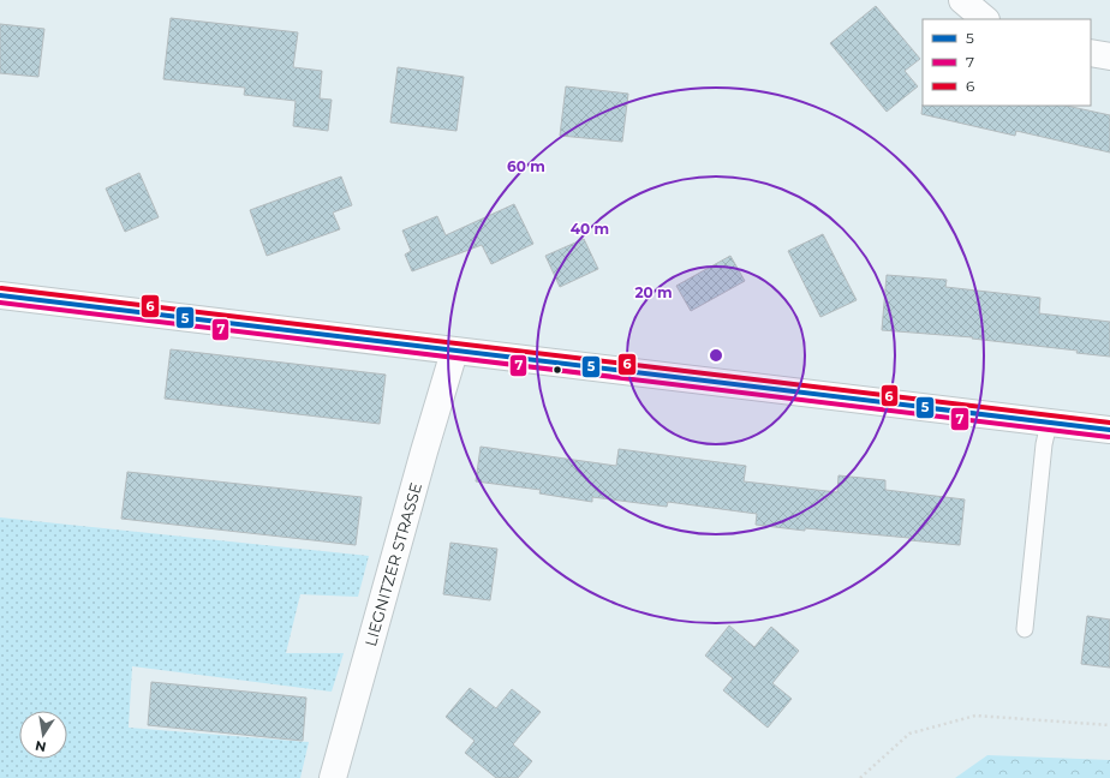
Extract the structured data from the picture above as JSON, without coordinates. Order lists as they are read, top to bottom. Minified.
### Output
{"streets":{"street":["LIEGNITZER STRASSE"]},"lines":["transit line 6","transit line 5","transit line 7"],"legend":["5","7","6"],"north":"bottom","rings":["60 m","40 m","20 m"]}
